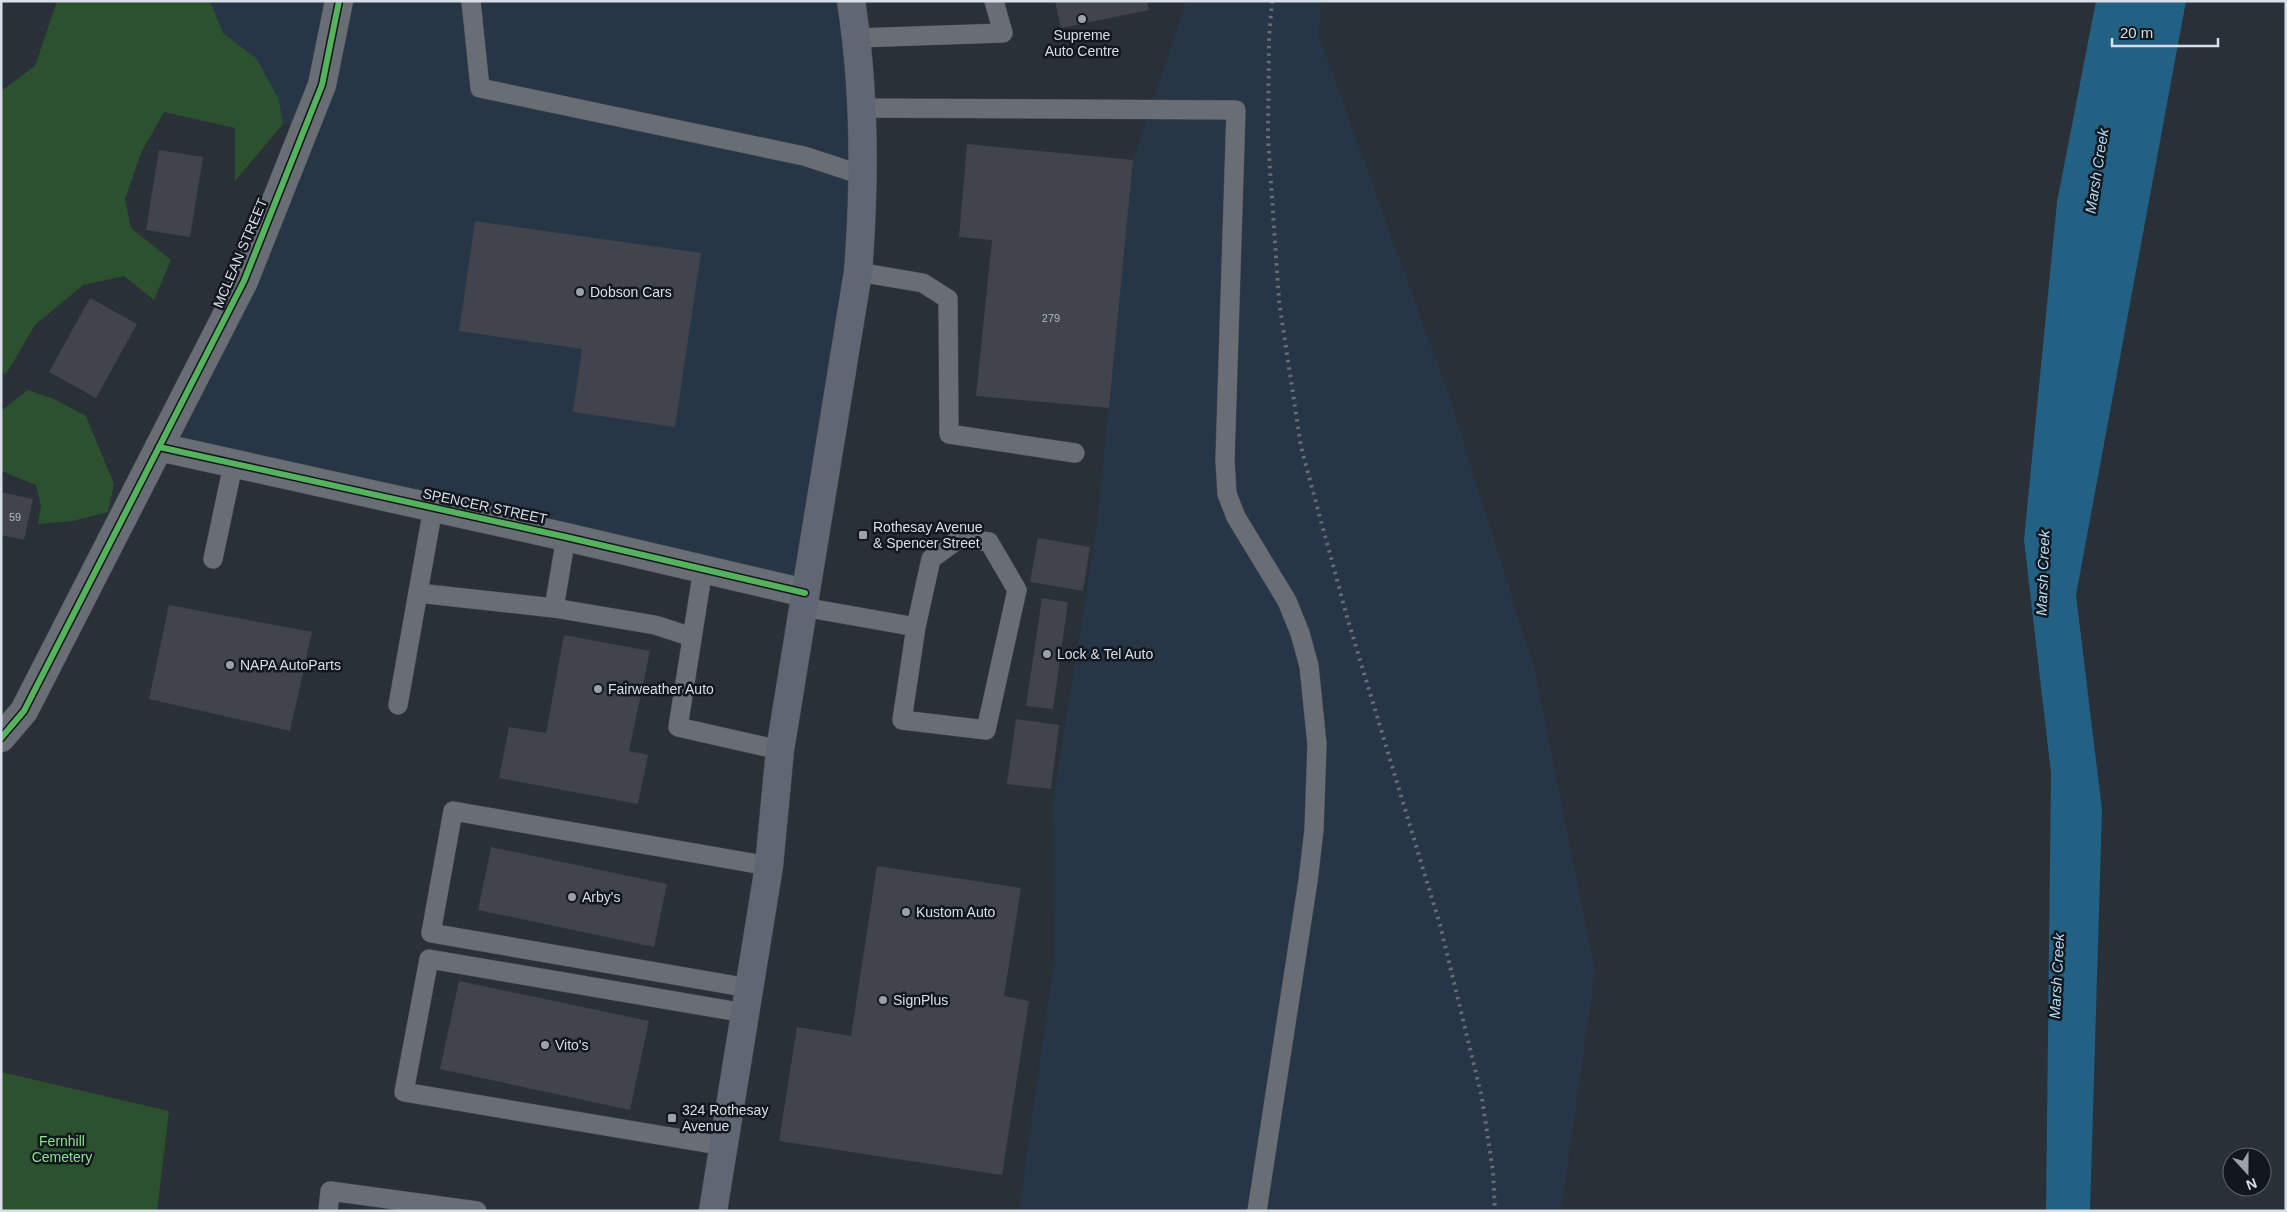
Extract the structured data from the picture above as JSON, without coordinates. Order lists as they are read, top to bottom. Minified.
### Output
{"streets":{"street":["MCLEAN STREET","SPENCER STREET"]},"crossings":[["MCLEAN STREET","SPENCER STREET"]],"water":["Marsh Creek"],"parks":["Fernhill Cemetery"],"places":{"other":["Supreme Auto Centre","Dobson Cars","Lock & Tel Auto","NAPA AutoParts","Fairweather Auto","Arby's","Kustom Auto","SignPlus","Vito's"],"transit":["Rothesay Avenue & Spencer Street","324 Rothesay Avenue"]},"house_numbers":["279","59"],"scale_bar":"20 m","north":"bottom"}
